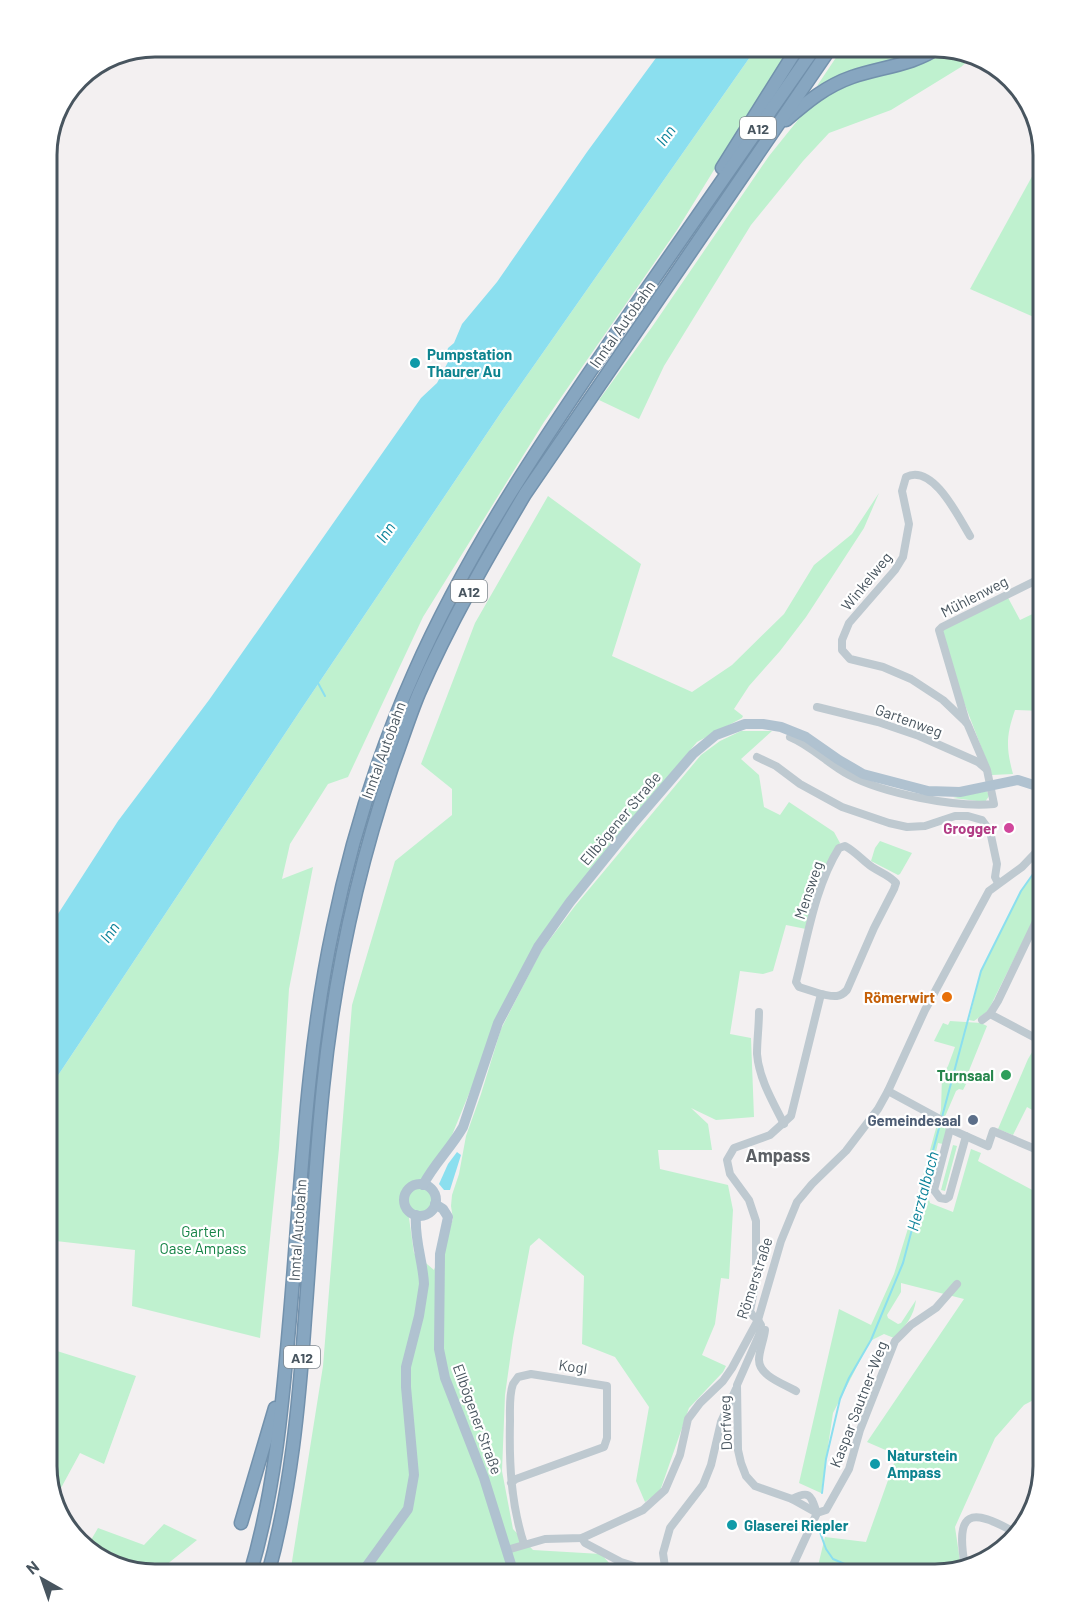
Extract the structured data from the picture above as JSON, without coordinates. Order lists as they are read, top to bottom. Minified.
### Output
{"streets":{"highway":["A12","Inntal Autobahn"],"main road":["Ellbögener Straße"],"street":["Winkelweg","Mühlenweg","Gartenweg","Mensweg","Römerstraße","Kogl","Kaspar Sautner-Weg","Dorfweg"]},"crossings":[["Winkelweg","Mühlenweg"],["Winkelweg","Gartenweg"],["Winkelweg","Ellbögener Straße"],["Ellbögener Straße","Römerstraße"],["Römerstraße","Kogl"],["Römerstraße","Dorfweg"],["Kaspar Sautner-Weg","Dorfweg"]],"districts":["Ampass"],"water":["Inn","Herztalbach"],"parks":["Garten Oase Ampass"],"places":["Pumpstation Thaurer Au","Grogger","Römerwirt","Turnsaal","Gemeindesaal","Naturstein Ampass","Glaserei Riepler"],"north":"top left"}
